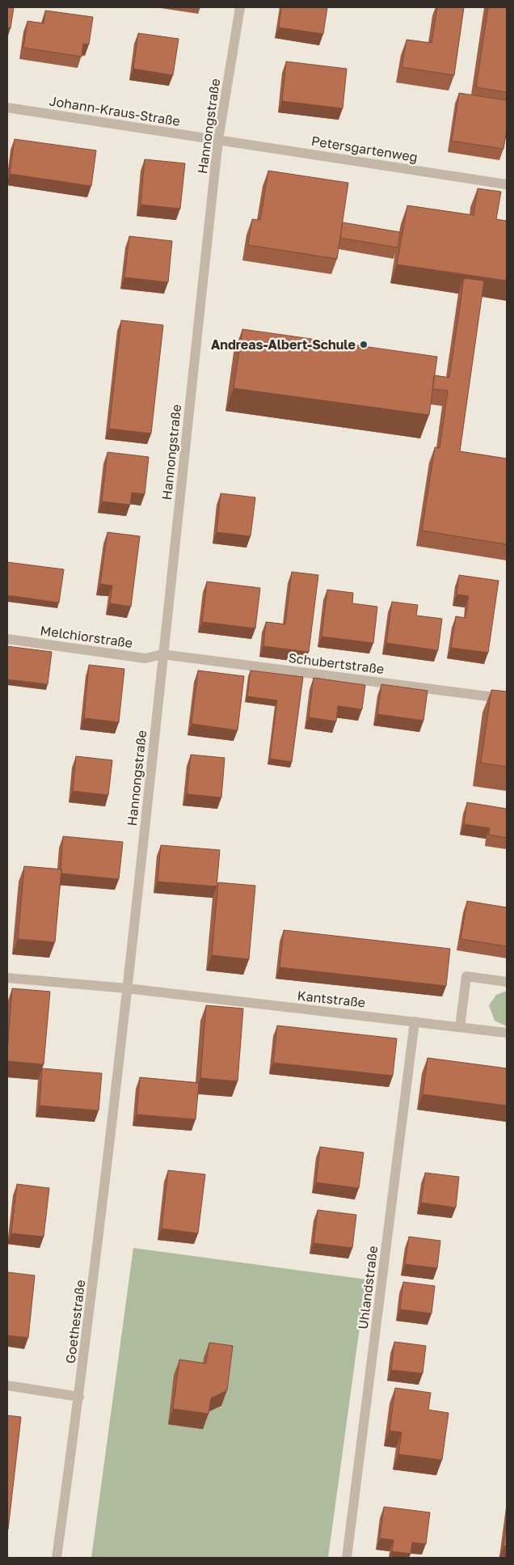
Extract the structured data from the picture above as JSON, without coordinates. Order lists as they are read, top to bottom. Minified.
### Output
{"streets":{"street":["Johann-Kraus-Straße","Hannongstraße","Petersgartenweg","Melchiorstraße","Schubertstraße","Kantstraße","Uhlandstraße","Goethestraße"]},"crossings":[["Johann-Kraus-Straße","Hannongstraße"],["Johann-Kraus-Straße","Petersgartenweg"],["Hannongstraße","Petersgartenweg"],["Hannongstraße","Melchiorstraße"],["Hannongstraße","Schubertstraße"],["Hannongstraße","Kantstraße"],["Hannongstraße","Goethestraße"],["Melchiorstraße","Schubertstraße"],["Kantstraße","Uhlandstraße"],["Kantstraße","Goethestraße"]],"places":["Andreas-Albert-Schule"]}
